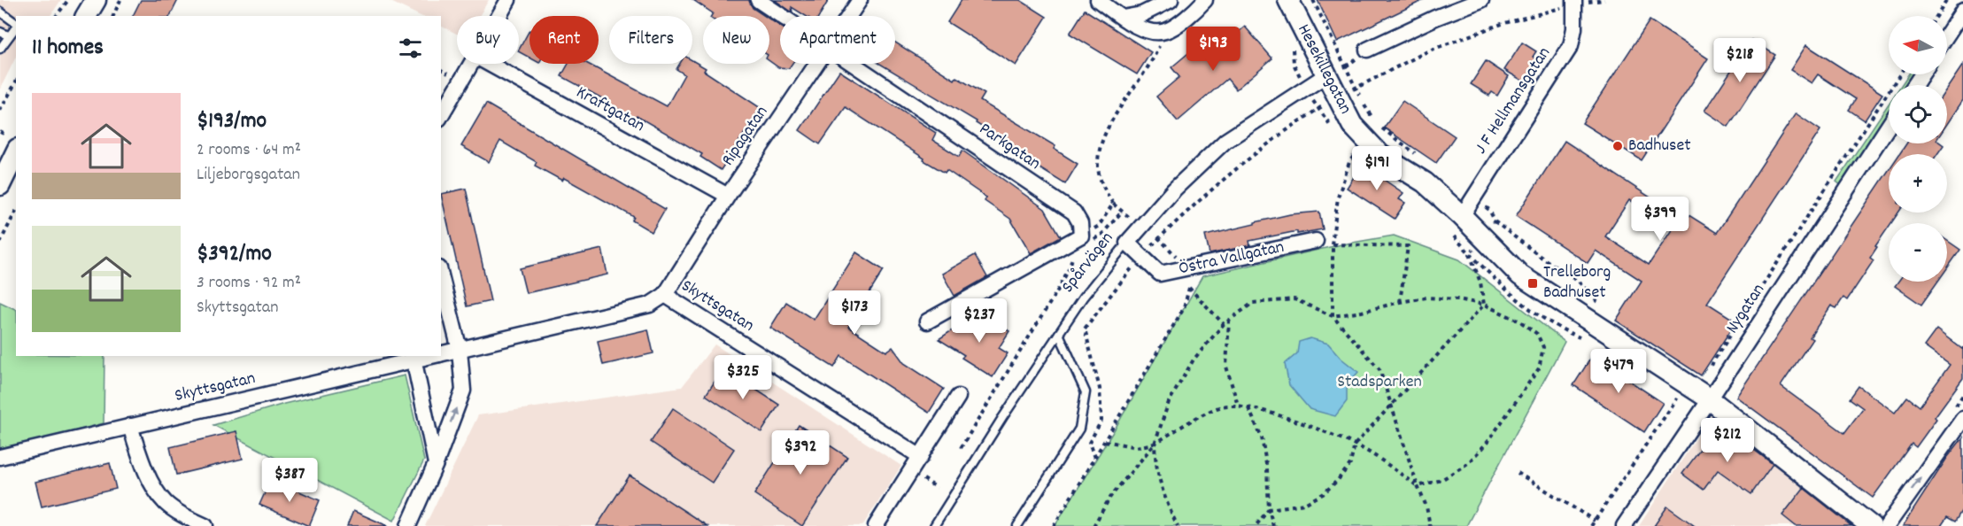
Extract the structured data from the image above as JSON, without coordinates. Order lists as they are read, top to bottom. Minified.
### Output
{"streets":{"street":["Hesekillegatan","J F Hellmansgatan","Kraftgatan","Ripagatan","Parkgatan","Östra Vallgatan","Spårvägen","Skyttsgatan","Nygatan"]},"crossings":[["Hesekillegatan","J F Hellmansgatan"],["Hesekillegatan","Spårvägen"],["Kraftgatan","Ripagatan"],["Ripagatan","Skyttsgatan"],["Östra Vallgatan","Spårvägen"]],"parks":["Stadsparken"],"places":{"other":["Badhuset"],"transit":["Trelleborg Badhuset"]},"north":"left","page":{"map_buttons":["+","−"],"chip":["Buy","Rent","Filters","New","Apartment"],"heading":"11 homes","price":["$193","$218","$191","$399","$173","$237","$479","$325","$212","$392","$387"],"list":[{"name":"$193/mo","note":"2 rooms · 64 m² · Liljeborgsgatan"},{"name":"$392/mo","note":"3 rooms · 92 m² · Skyttsgatan"}]}}
